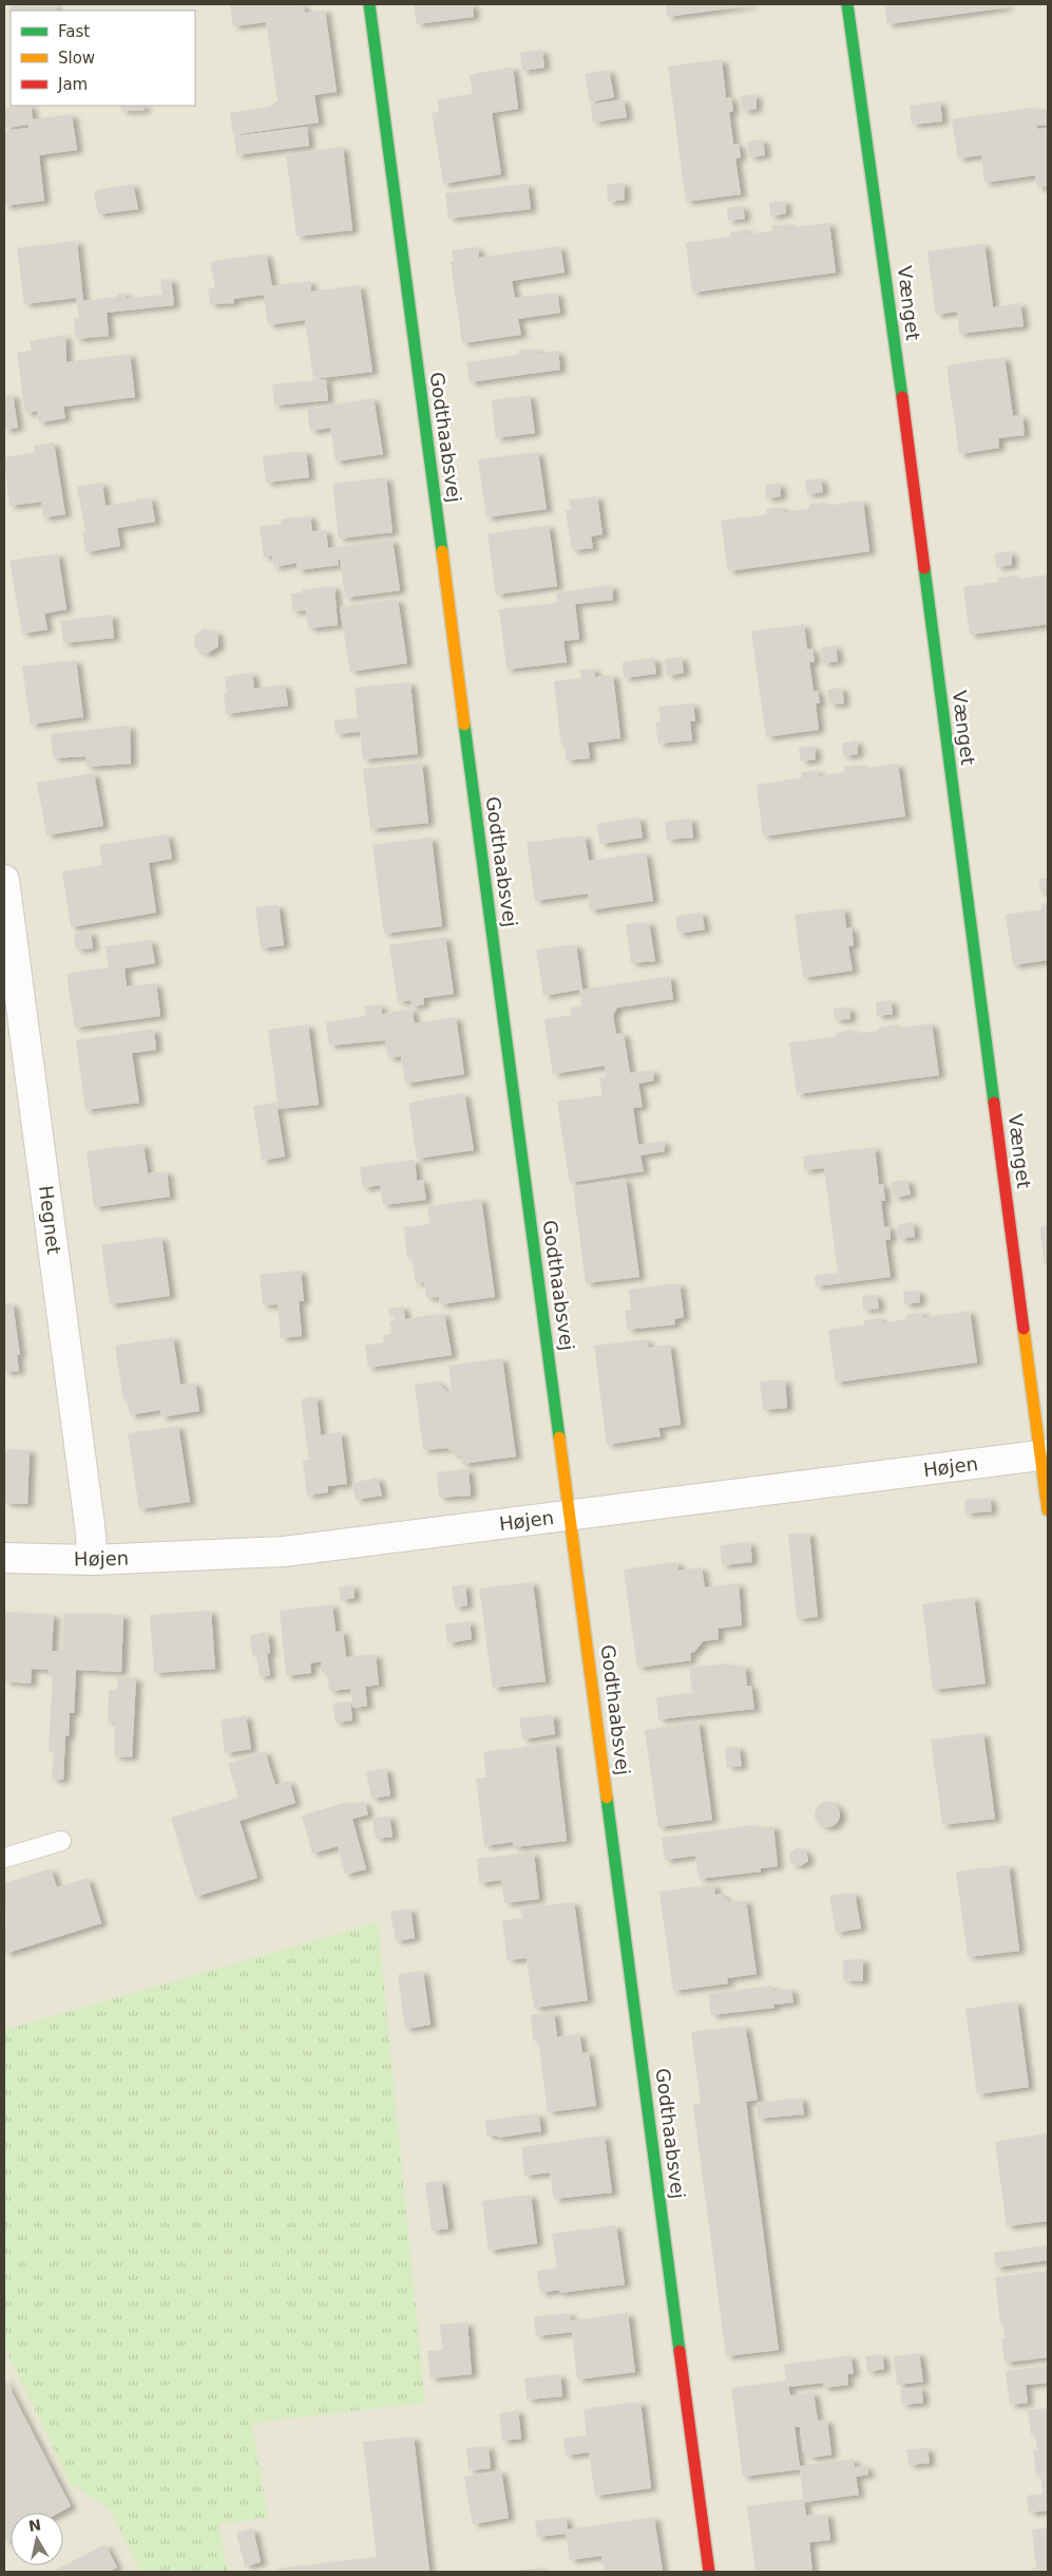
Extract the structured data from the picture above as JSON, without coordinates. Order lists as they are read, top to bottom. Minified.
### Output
{"streets":{"street":["Vænget","Godthaabsvej","Hegnet","Højen"]},"crossings":[["Vænget","Højen"],["Godthaabsvej","Højen"],["Hegnet","Højen"]],"legend":["Fast","Slow","Jam"],"north":"top"}
